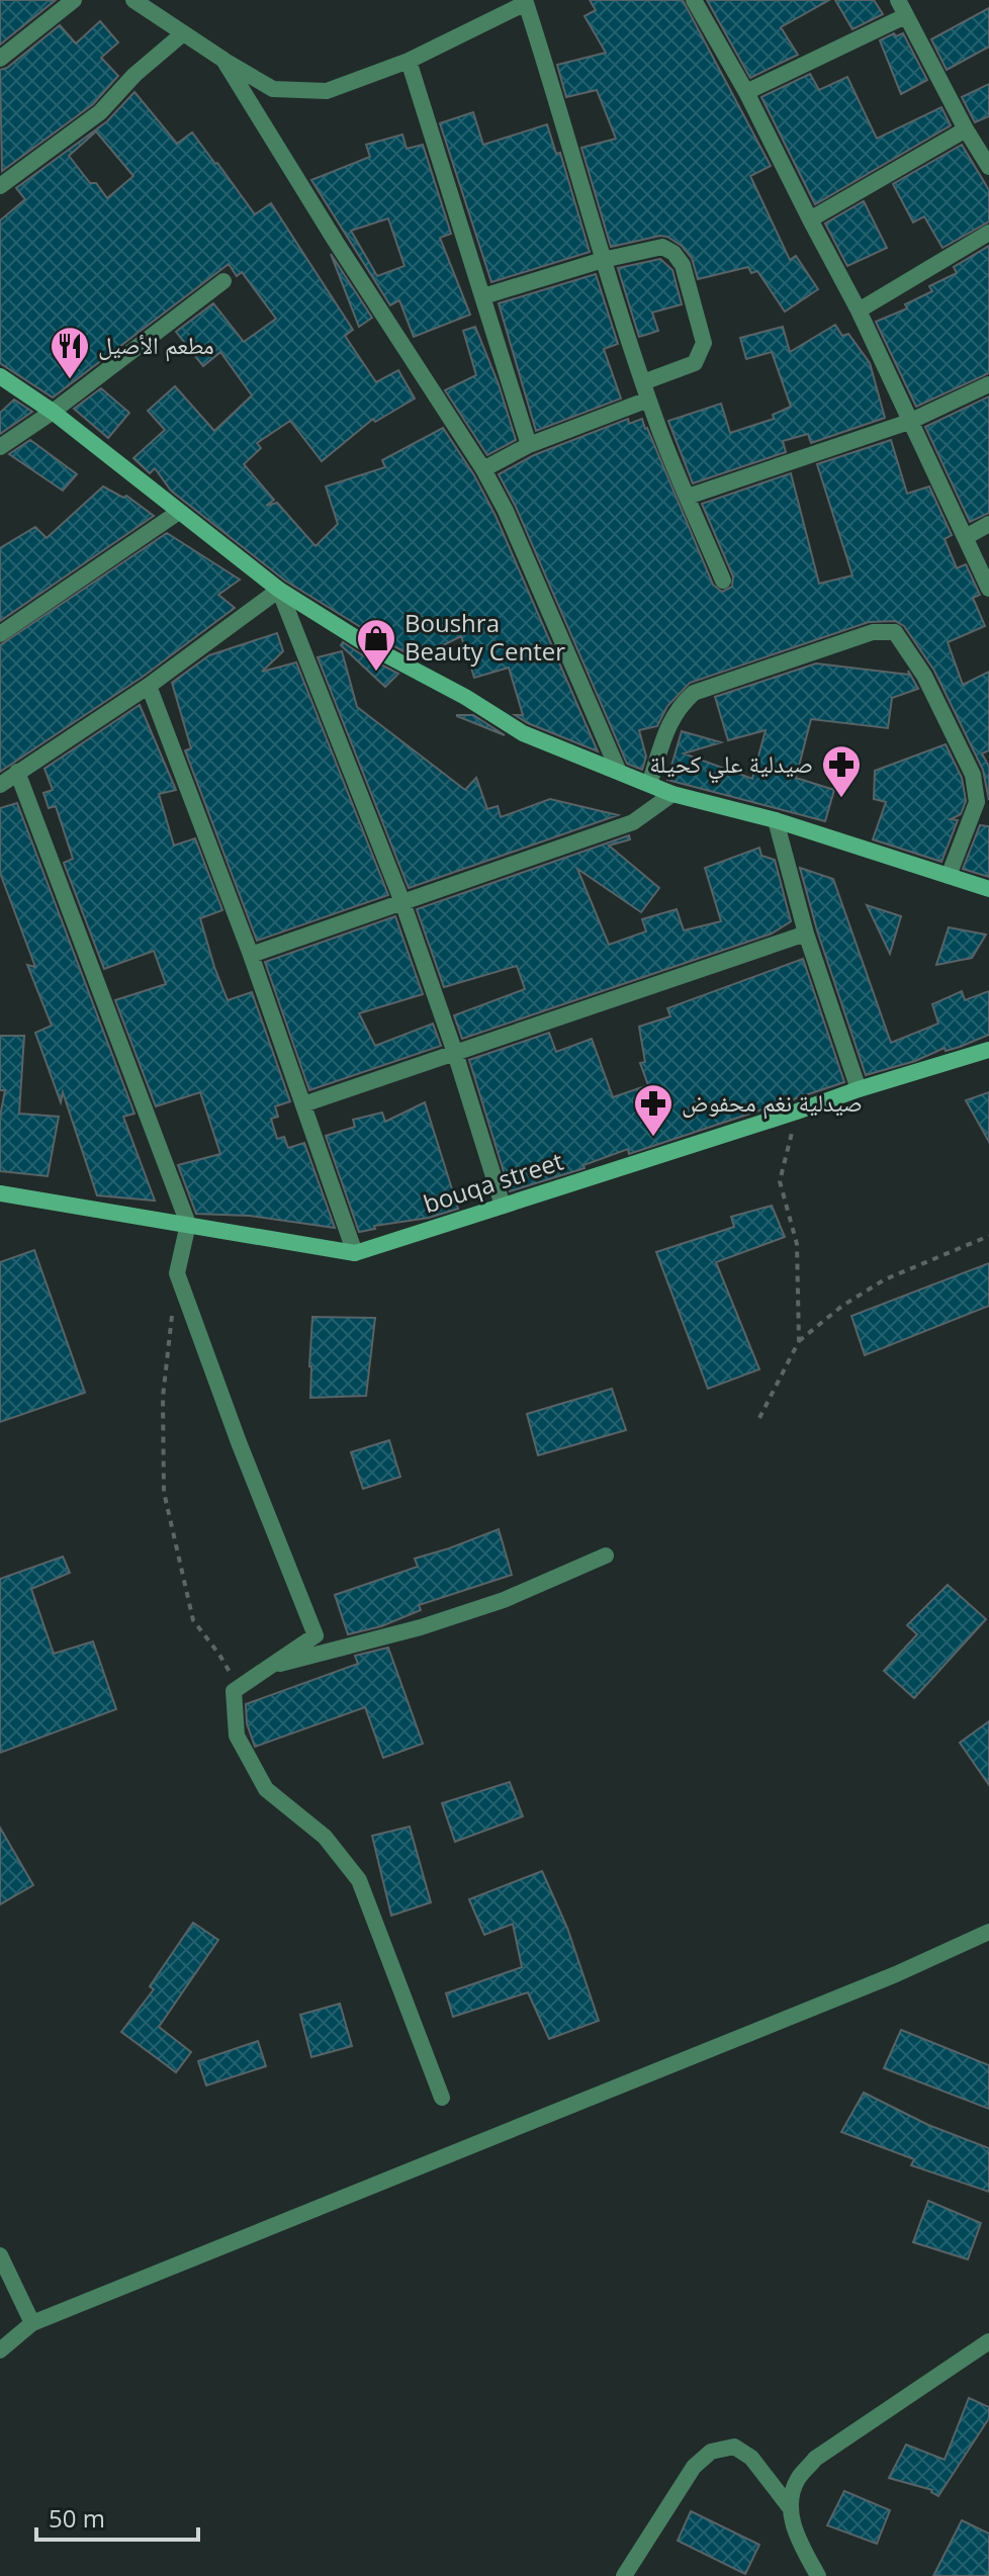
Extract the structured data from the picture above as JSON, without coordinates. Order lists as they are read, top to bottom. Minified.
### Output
{"streets":{"street":["bouqa street"]},"places":{"restaurant":["مطعم الأصيل"],"shop":["Boushra Beauty Center"],"pharmacy":["صيدلية علي كحيلة","صيدلية نغم محفوض"]},"scale_bar":"50 m"}
